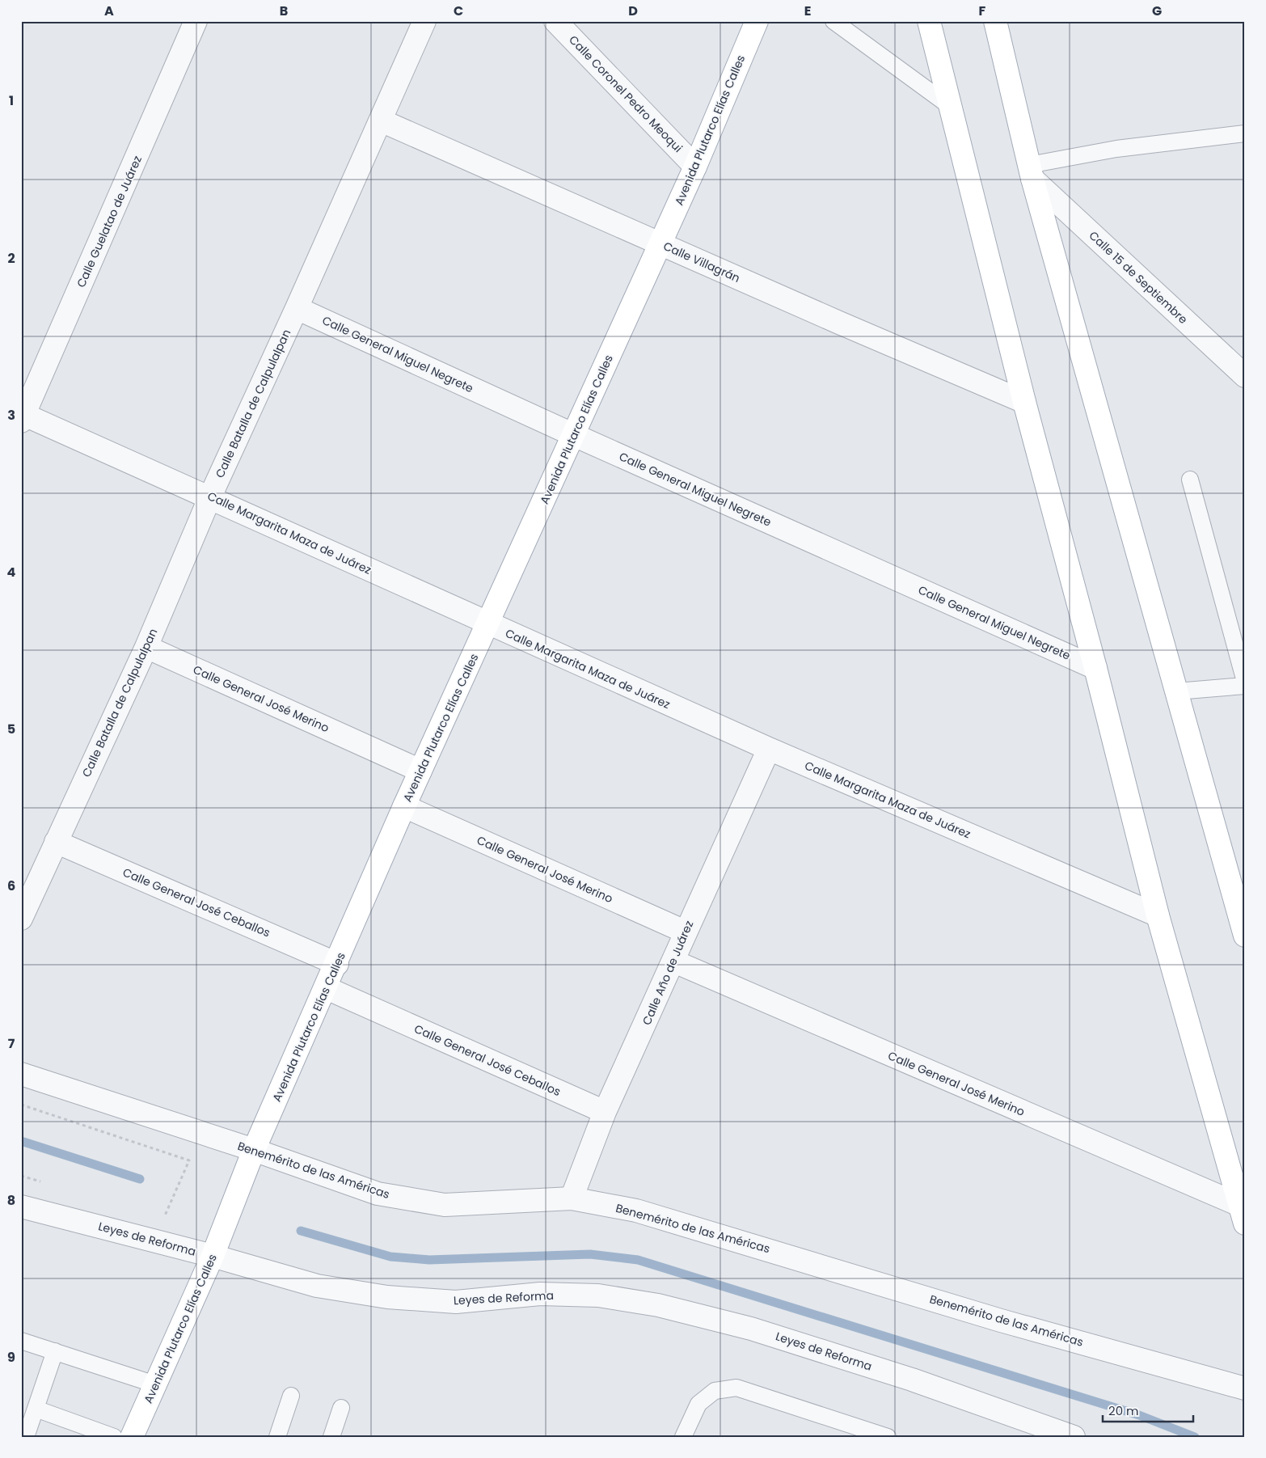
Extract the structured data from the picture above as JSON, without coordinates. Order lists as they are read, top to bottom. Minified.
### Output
{"streets":{"main road":["Avenida Plutarco Elías Calles"],"street":["Calle Coronel Pedro Meoqui","Calle Guelatao de Juárez","Calle Villagrán","Calle 15 de Septiembre","Calle General Miguel Negrete","Calle Batalla de Calpulalpan","Calle Margarita Maza de Juárez","Calle General José Merino","Calle General José Ceballos","Calle Año de Juárez","Benemérito de las Américas","Leyes de Reforma"]},"crossings":[["Calle Coronel Pedro Meoqui","Avenida Plutarco Elías Calles"],["Avenida Plutarco Elías Calles","Calle Villagrán"],["Avenida Plutarco Elías Calles","Calle General Miguel Negrete"],["Avenida Plutarco Elías Calles","Calle Margarita Maza de Juárez"],["Avenida Plutarco Elías Calles","Calle General José Merino"],["Avenida Plutarco Elías Calles","Calle General José Ceballos"],["Avenida Plutarco Elías Calles","Benemérito de las Américas"],["Avenida Plutarco Elías Calles","Leyes de Reforma"],["Calle Guelatao de Juárez","Calle Margarita Maza de Juárez"],["Calle Villagrán","Calle Batalla de Calpulalpan"],["Calle General Miguel Negrete","Calle Batalla de Calpulalpan"],["Calle Batalla de Calpulalpan","Calle Margarita Maza de Juárez"],["Calle Batalla de Calpulalpan","Calle General José Merino"],["Calle Batalla de Calpulalpan","Calle General José Ceballos"],["Calle Margarita Maza de Juárez","Calle Año de Juárez"],["Calle General José Merino","Calle Año de Juárez"],["Calle General José Ceballos","Calle Año de Juárez"],["Calle Año de Juárez","Benemérito de las Américas"]],"scale_bar":"20 m","grid":{"columns":["A","B","C","D","E","F","G"],"rows":["1","2","3","4","5","6","7","8","9"]}}
